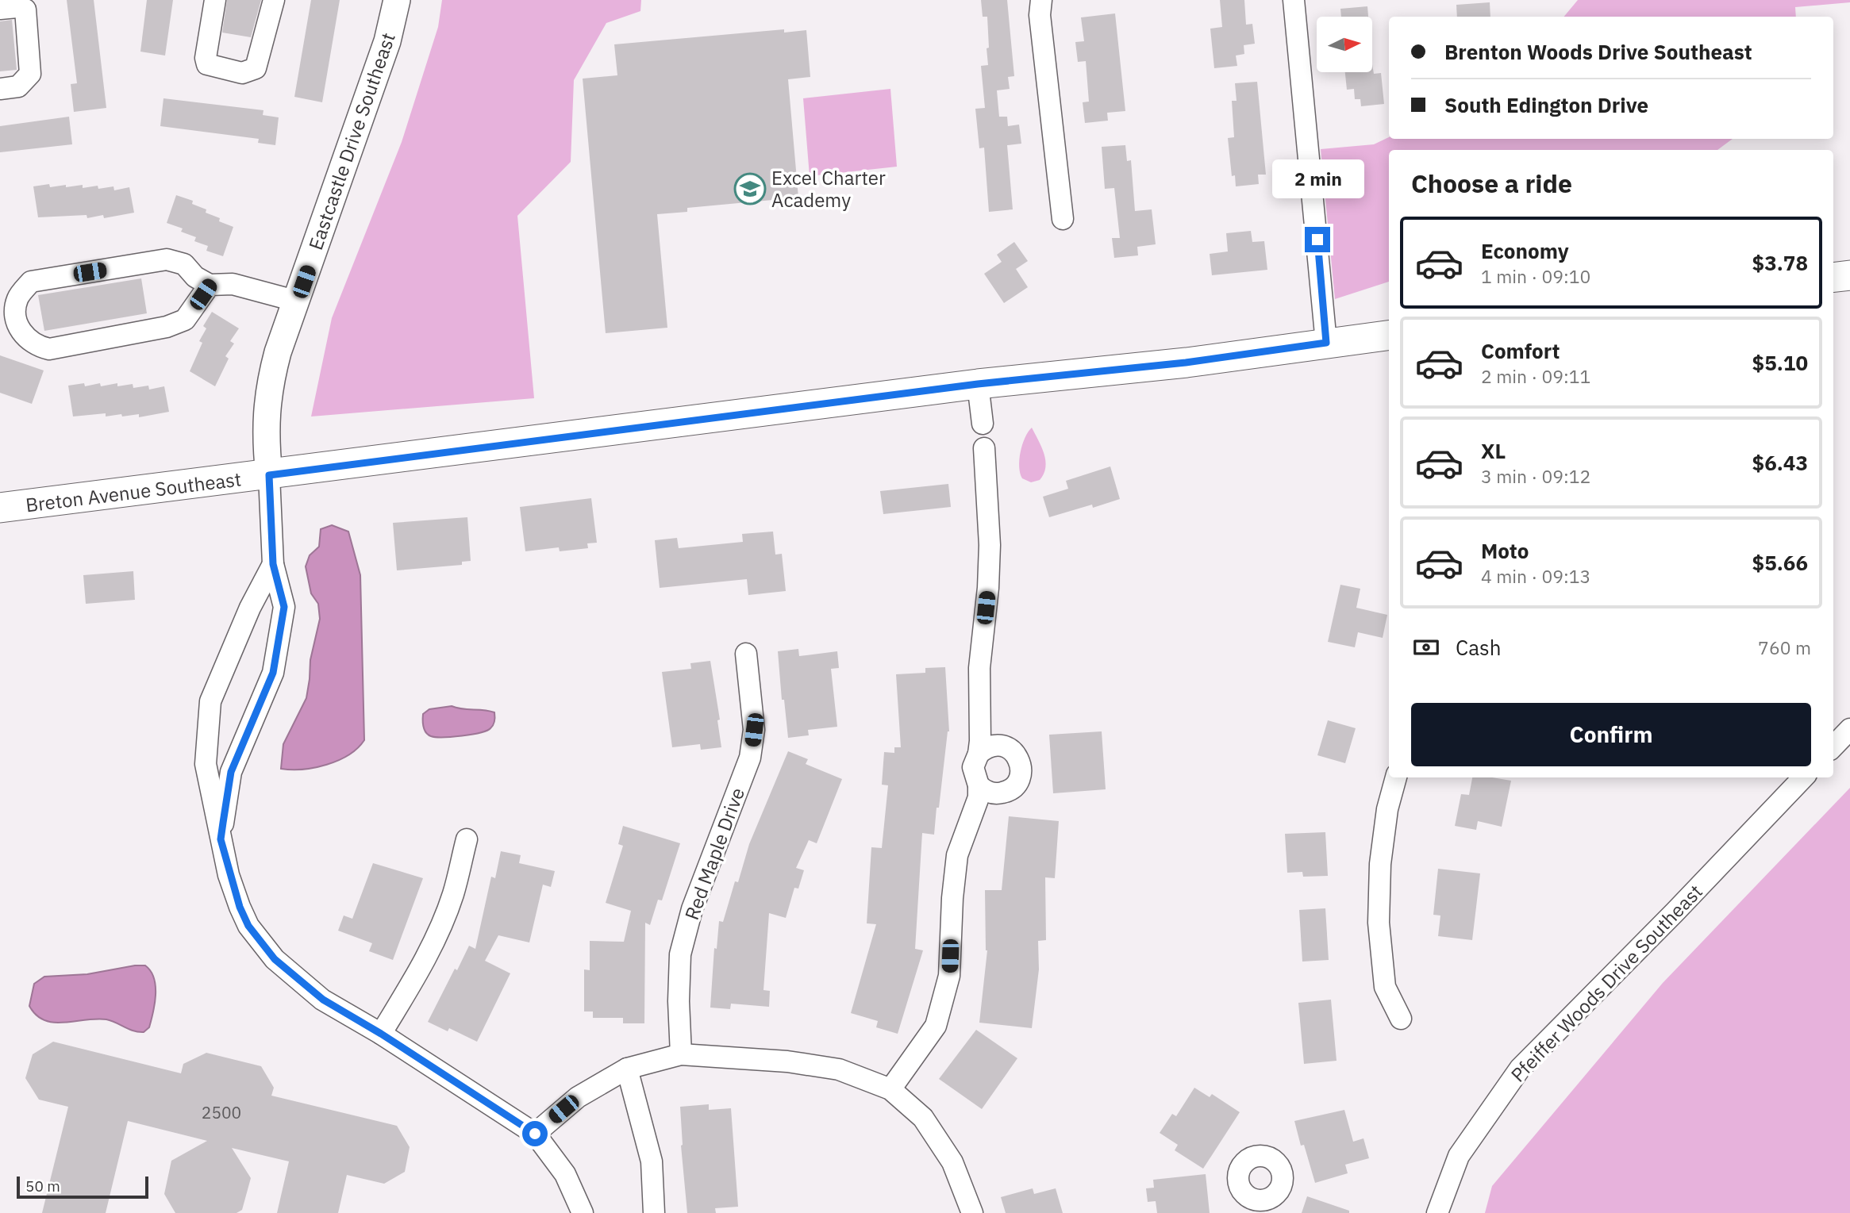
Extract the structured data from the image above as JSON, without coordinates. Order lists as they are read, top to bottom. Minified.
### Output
{"streets":{"main road":["Breton Avenue Southeast"],"street":["Eastcastle Drive Southeast","Red Maple Drive","Pfeiffer Woods Drive Southeast"]},"crossings":[["Eastcastle Drive Southeast","Breton Avenue Southeast"]],"places":{"school or university":["Excel Charter Academy"]},"house_numbers":["2500"],"scale_bar":"50 m","north":"right","page":{"banner":["Brenton Woods Drive Southeast","South Edington Drive"],"heading":"Choose a ride","bubble":"2 min","list":[{"name":"Economy","note":"1 min · 09:10","value":"$3.78"},{"name":"Comfort","note":"2 min · 09:11","value":"$5.10"},{"name":"XL","note":"3 min · 09:12","value":"$6.43"},{"name":"Moto","note":"4 min · 09:13","value":"$5.66"}],"pay":["Cash","760 m"],"buttons":"Confirm","scale":"50 m"}}
